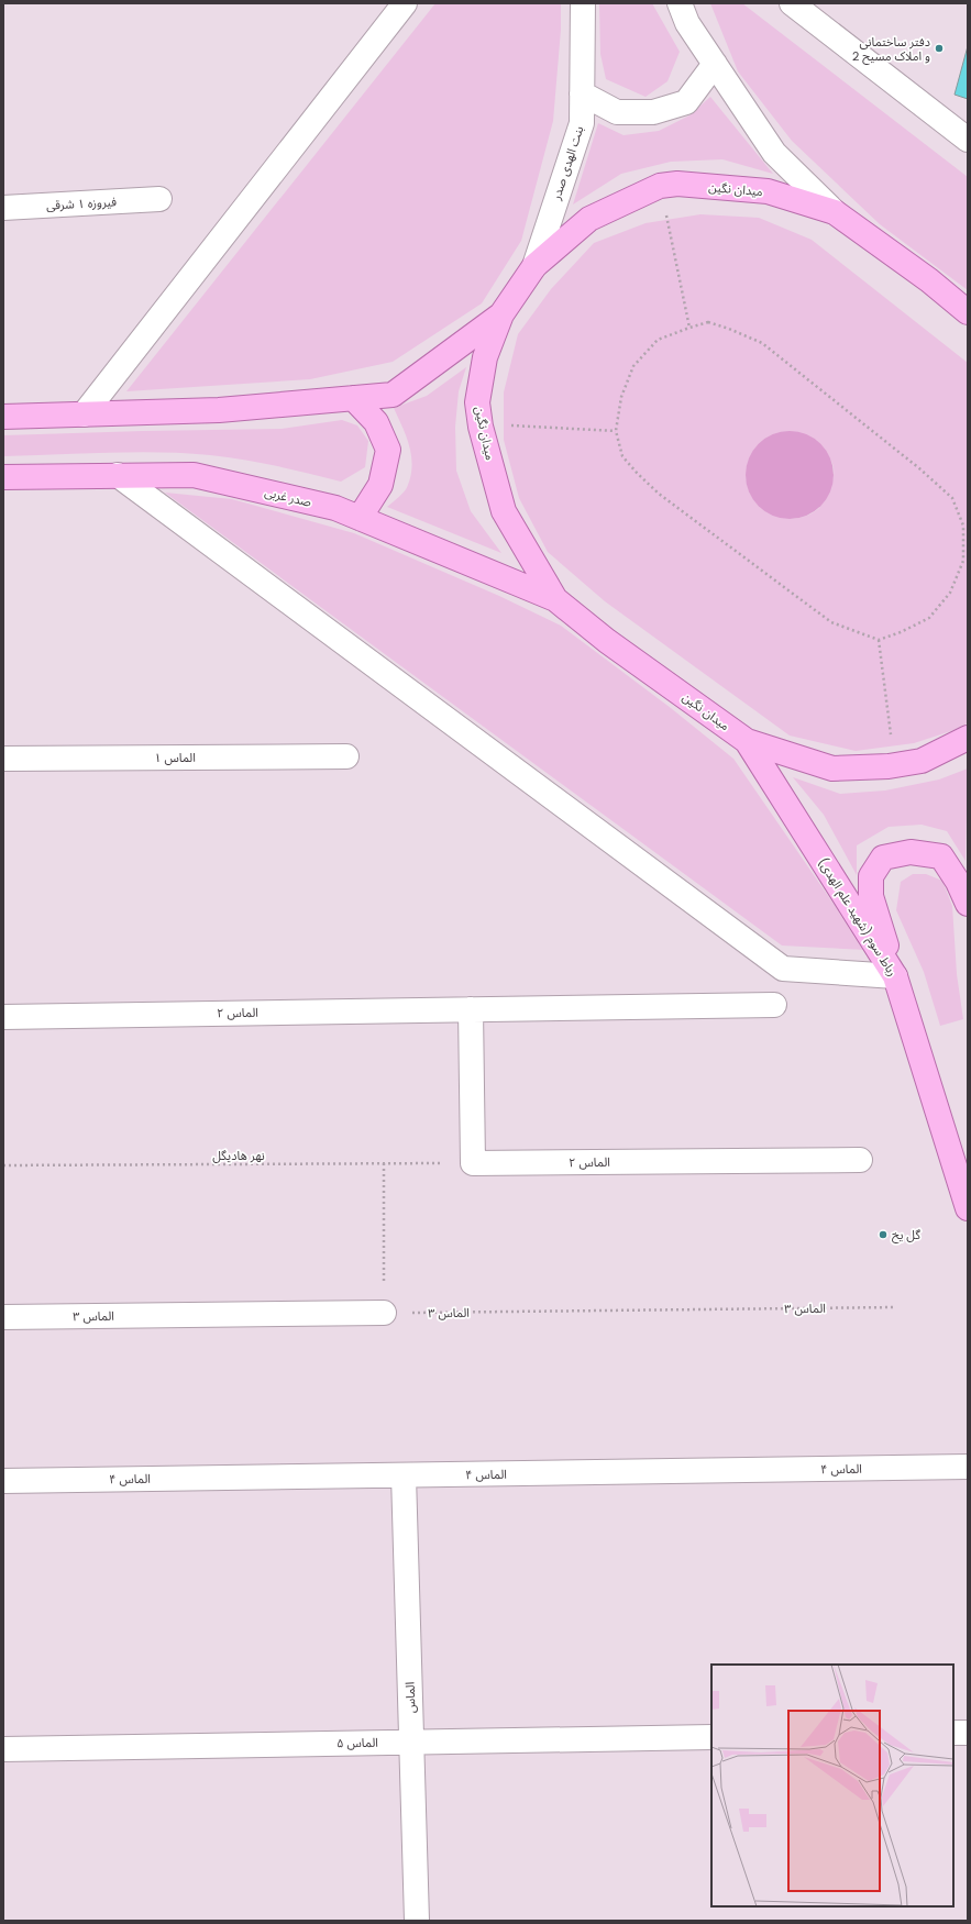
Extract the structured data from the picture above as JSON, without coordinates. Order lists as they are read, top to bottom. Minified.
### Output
{"streets":{"main road":["میدان نگین","صدر غربی","رباط سوم (شهید علم الهدی)"],"street":["بنت الهدی صدر","فیروزه ۱ شرقی","الماس ۱","الماس ۲","الماس ۳","الماس ۴","الماس","الماس ۵"],"path":["نهر هادیگل"]},"crossings":[["بنت الهدی صدر","میدان نگین"],["میدان نگین","صدر غربی"],["میدان نگین","رباط سوم (شهید علم الهدی)"],["الماس ۲","نهر هادیگل"],["الماس ۴","الماس"],["الماس","الماس ۵"]],"places":["دفتر ساختمانی و املاک مسیح 2","گل یخ"]}
